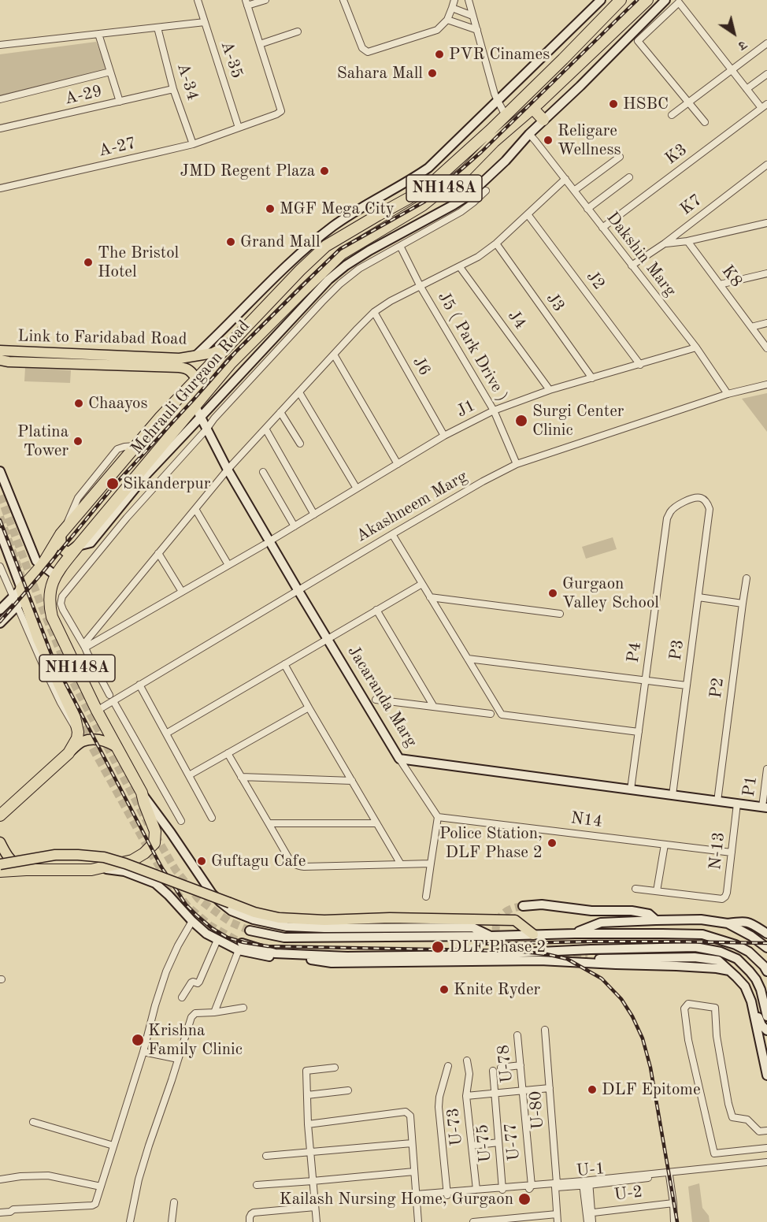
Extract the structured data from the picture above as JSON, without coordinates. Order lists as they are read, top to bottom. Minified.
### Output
{"streets":{"highway":["NH148A","Mehrauli Gurgaon Road"],"main road":["Link to Faridabad Road"],"street":["A-35","A-34","A-29","A-27","K3","K7","Dakshin Marg","K8","J2","J3","J4","J5 ( Park Drive )","J6","J1","Akashneem Marg","P3","P4","P2","Jacaranda Marg","P1","N14","N-13","U-78","U-80","U-73","U-77","U-75","U-1","U-2"]},"crossings":[["A-35","A-27"],["A-34","A-29"],["A-34","A-27"],["K3","Dakshin Marg"],["NH148A","Mehrauli Gurgaon Road"],["K7","Dakshin Marg"],["Dakshin Marg","J1"],["Dakshin Marg","Akashneem Marg"],["J2","J1"],["J3","J1"],["J4","J1"],["Link to Faridabad Road","Mehrauli Gurgaon Road"],["J5 ( Park Drive )","J1"],["J5 ( Park Drive )","Akashneem Marg"],["J6","J1"],["Mehrauli Gurgaon Road","Akashneem Marg"],["J1","Jacaranda Marg"],["Akashneem Marg","Jacaranda Marg"],["P3","P4"],["P3","Jacaranda Marg"],["P4","Jacaranda Marg"],["P2","Jacaranda Marg"],["Jacaranda Marg","P1"],["Jacaranda Marg","N-13"],["N14","N-13"],["U-78","U-77"],["U-80","U-1"],["U-73","U-1"],["U-77","U-1"],["U-75","U-1"]],"places":["PVR Cinames","Sahara Mall","HSBC","Religare Wellness","JMD Regent Plaza","MGF Mega City","Grand Mall","The Bristol Hotel","Chaayos","Surgi Center Clinic","Platina Tower","Sikanderpur","Gurgaon Valley School","Police Station, DLF Phase 2","Guftagu Cafe","DLF Phase 2","Knite Ryder","Krishna Family Clinic","DLF Epitome","Kailash Nursing Home, Gurgaon"],"north":"bottom right"}
